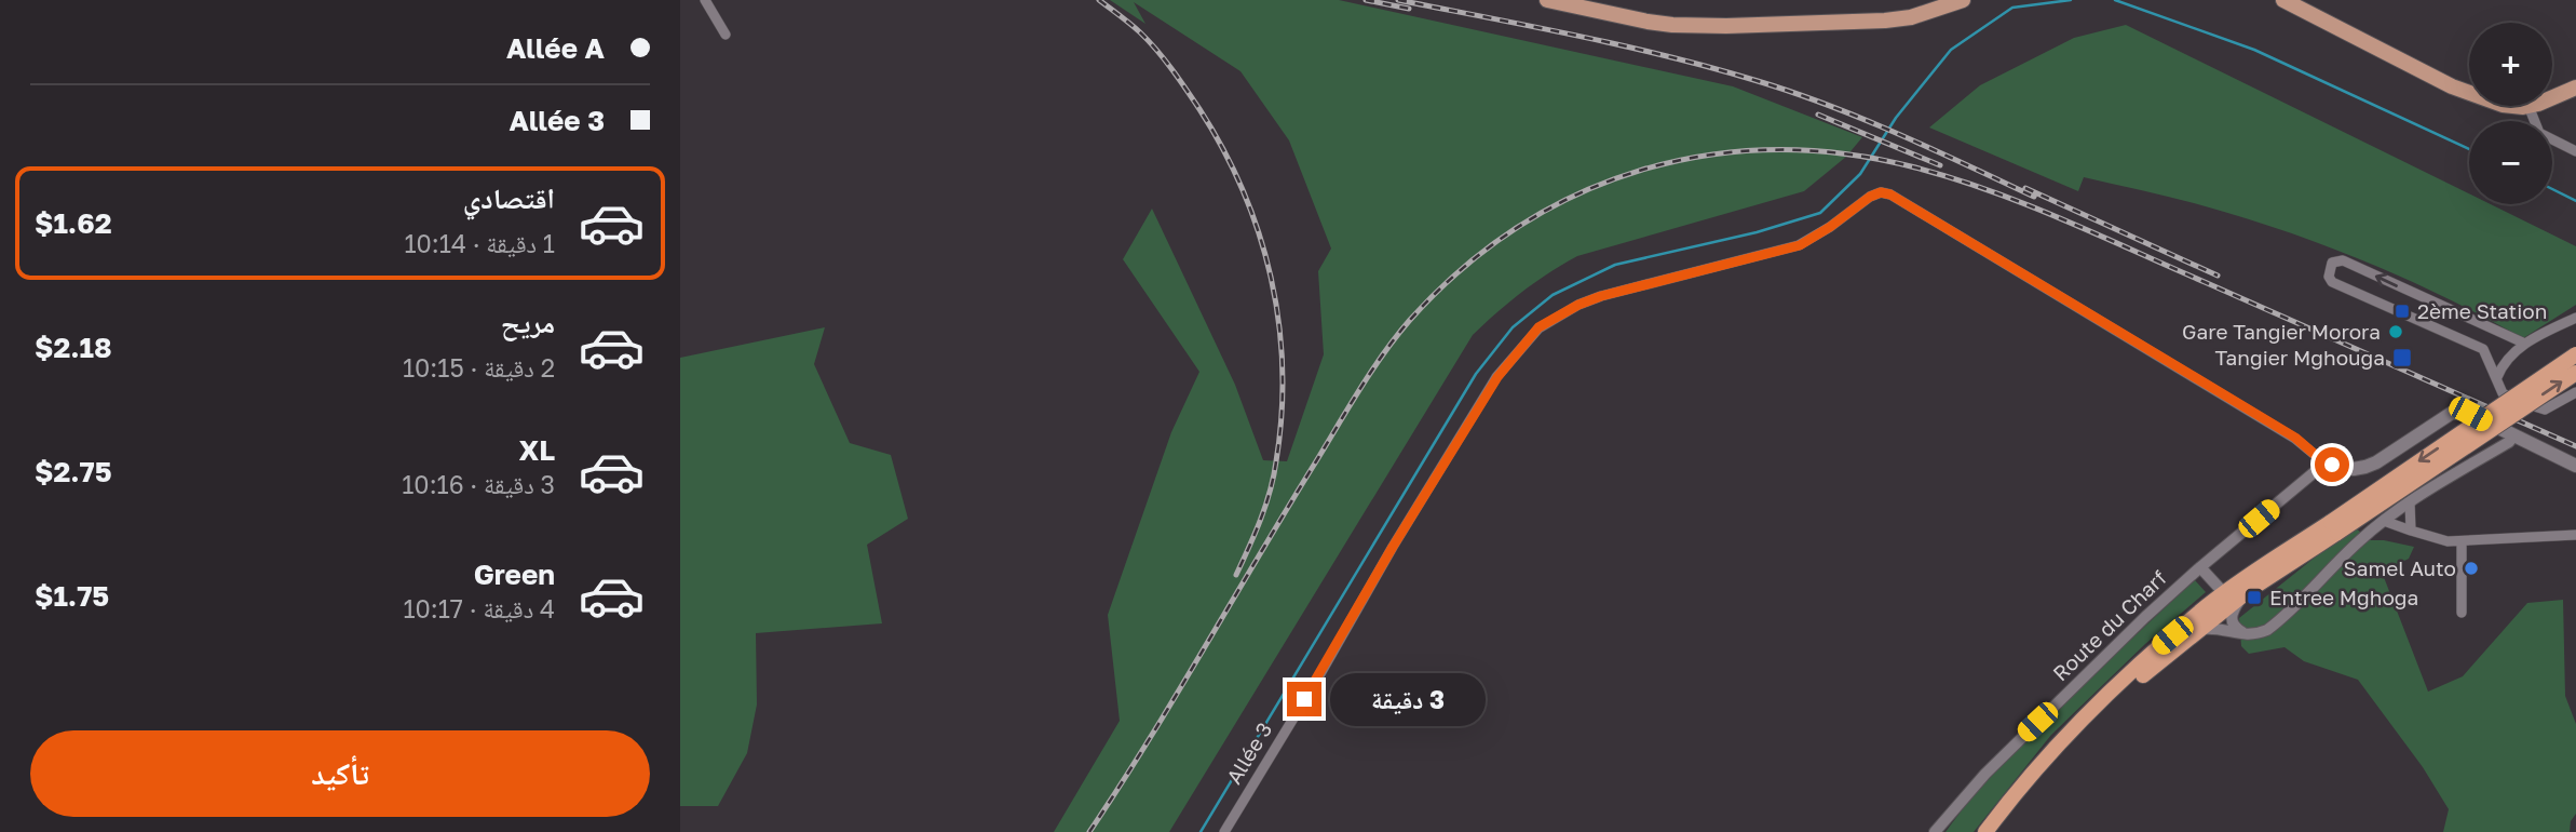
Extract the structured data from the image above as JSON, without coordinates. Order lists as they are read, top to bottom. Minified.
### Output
{"streets":{"street":["Route du Charf","Allée 3"]},"crossings":[["Route du Charf","Allée 3"]],"places":{"transit":["2ème Station","Tangier Mghouga","Entree Mghoga"],"other":["Gare Tangier Morora","Samel Auto"]},"page":{"banner":["Allée A","Allée 3"],"map_buttons":["+","−"],"list":[{"name":"اقتصادي","note":"1 دقيقة · 10:14","value":"$1.62"},{"name":"مريح","note":"2 دقيقة · 10:15","value":"$2.18"},{"name":"XL","note":"3 دقيقة · 10:16","value":"$2.75"},{"name":"Green","note":"4 دقيقة · 10:17","value":"$1.75"}],"bubble":"3 دقيقة","buttons":"تأكيد"}}
